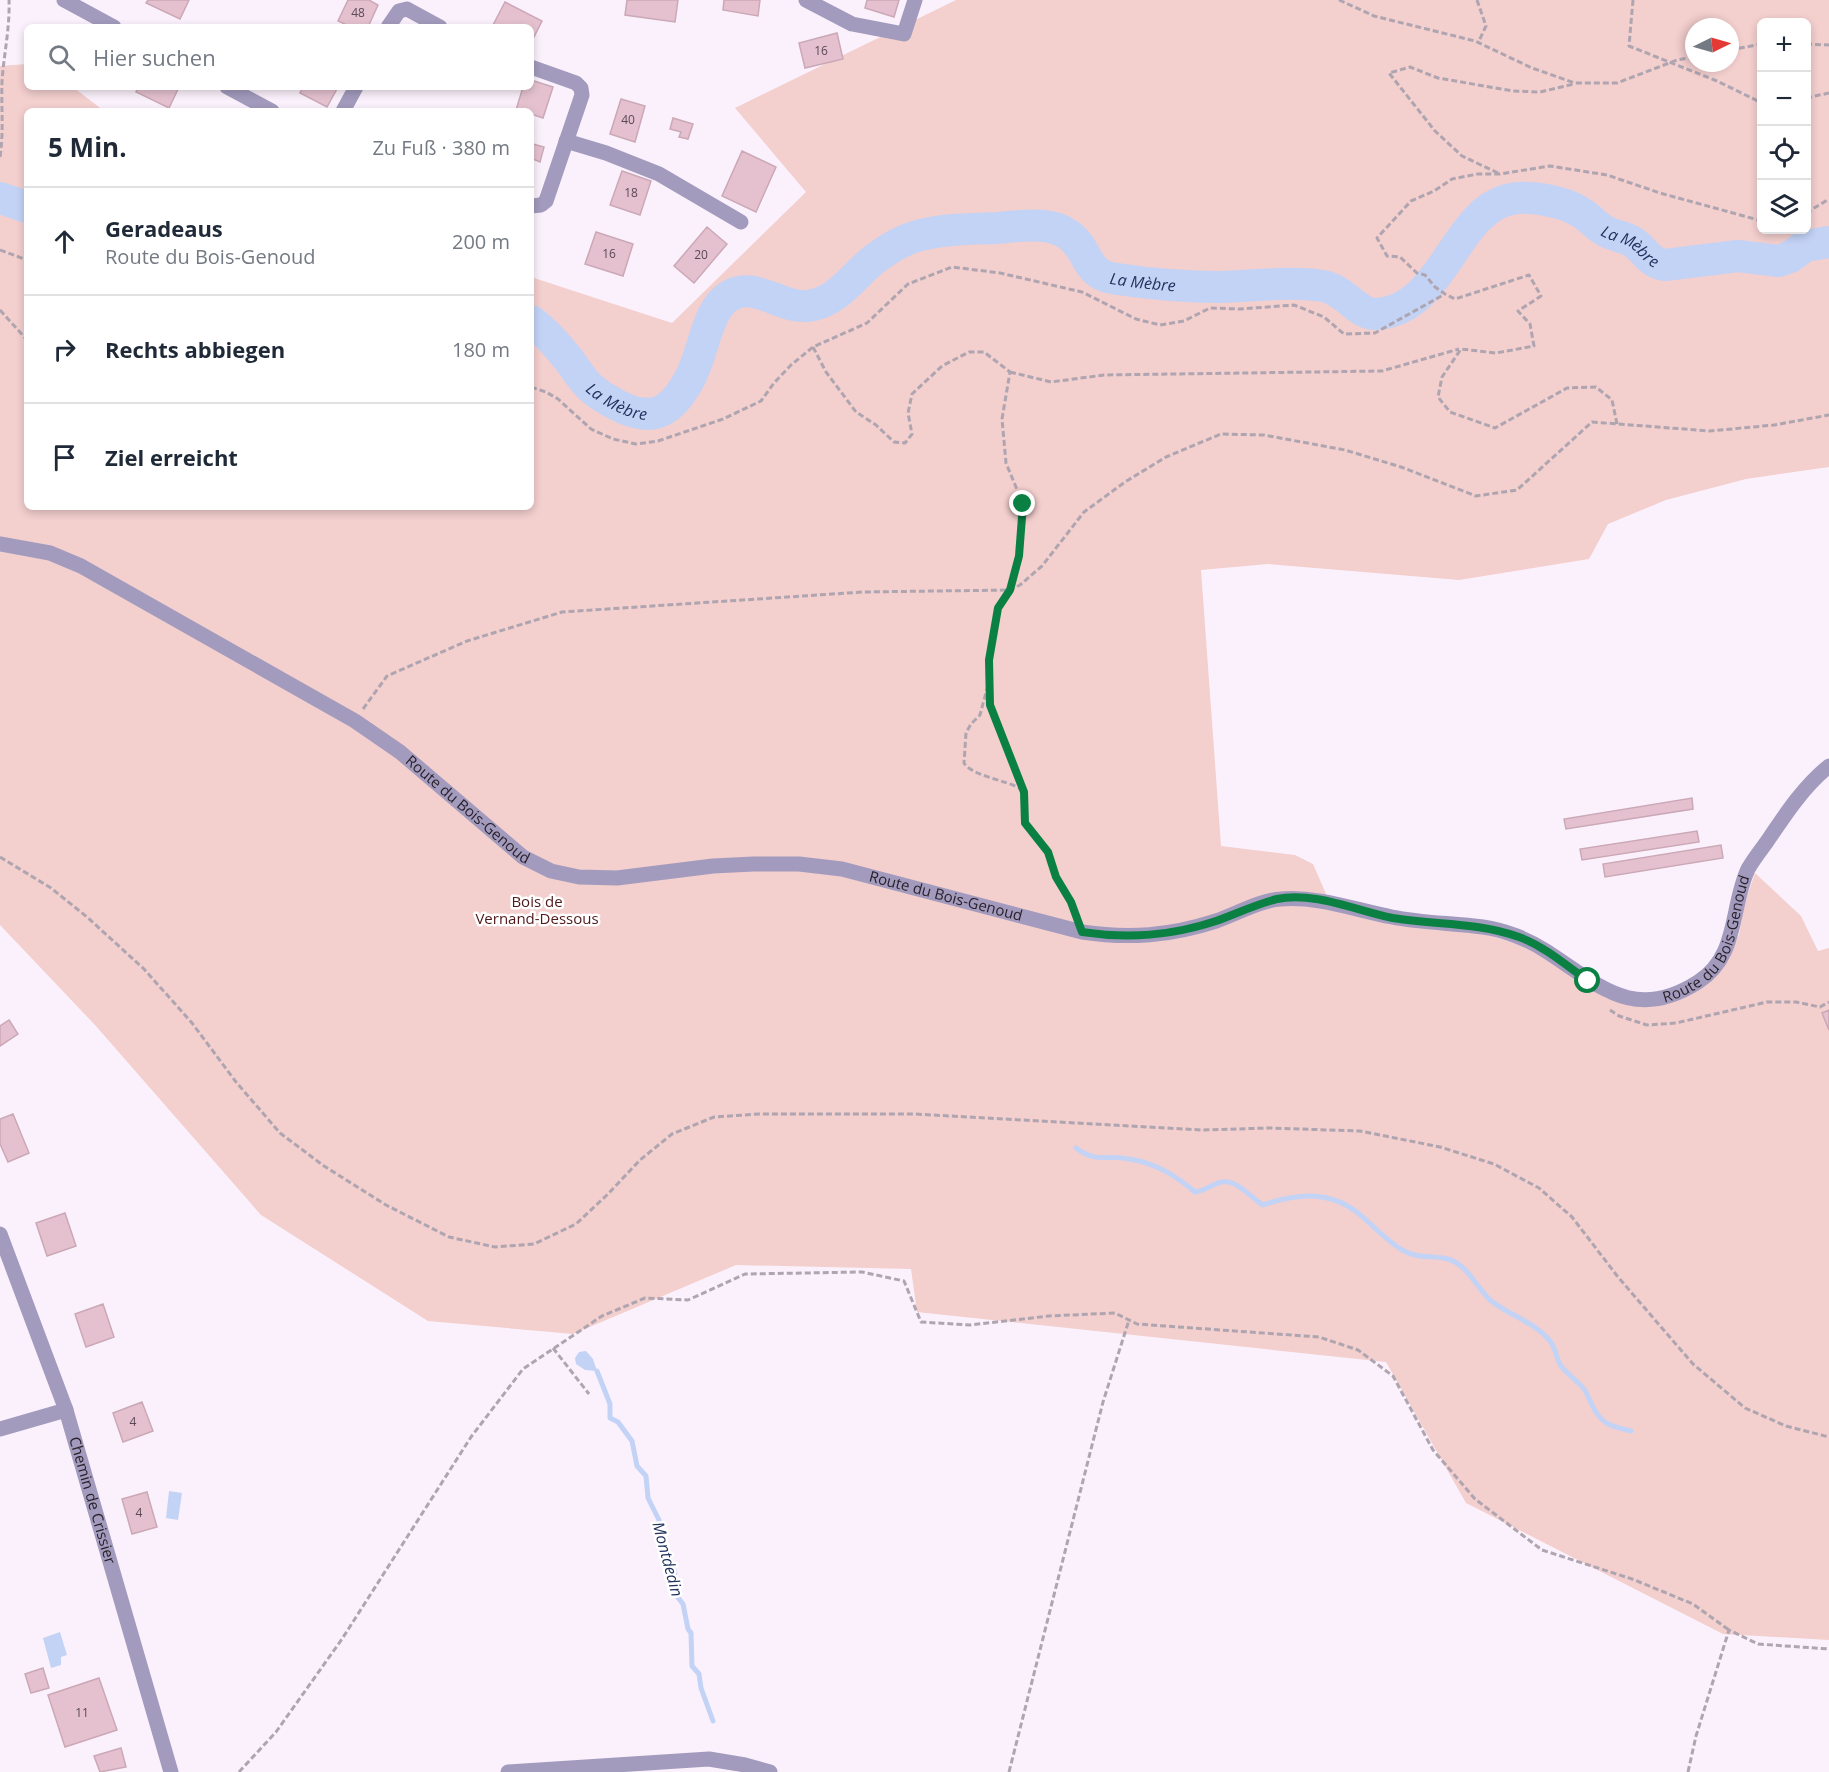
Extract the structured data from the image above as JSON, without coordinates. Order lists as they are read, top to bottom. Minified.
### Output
{"streets":{"street":["Route du Bois-Genoud","Chemin de Crissier"]},"water":["La Mèbre","Montdedin"],"parks":["Bois de Vernand-Dessous"],"house_numbers":["48","16","40","18","16","20","4","4","11"],"north":"right","page":{"map_buttons":["+","−"],"search":"Hier suchen","heading":["5 Min.","Zu Fuß · 380 m"],"list":[["Geradeaus","Route du Bois-Genoud","200 m"],["Rechts abbiegen","180 m"],"Ziel erreicht"]}}
